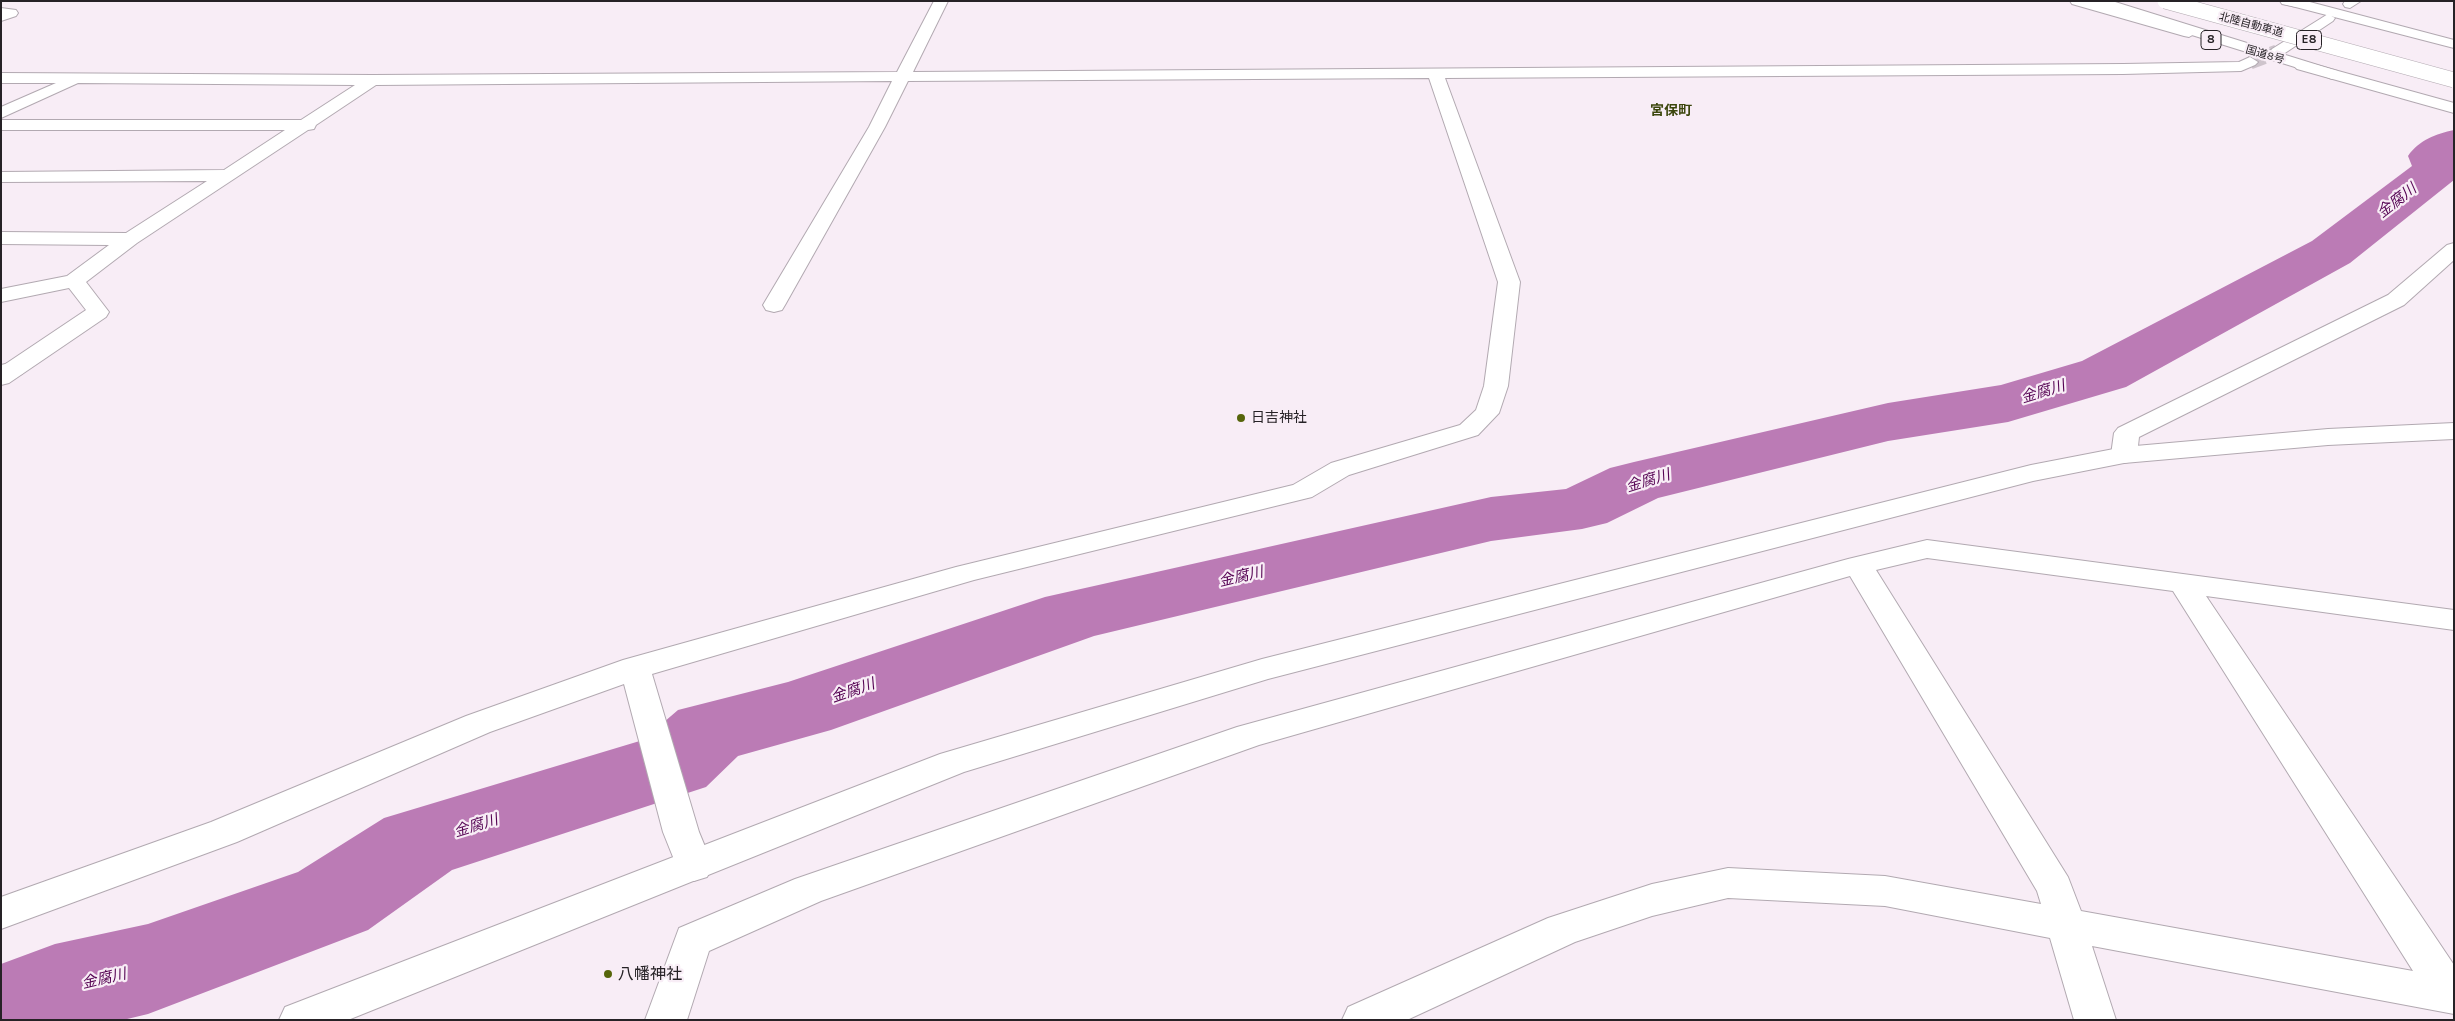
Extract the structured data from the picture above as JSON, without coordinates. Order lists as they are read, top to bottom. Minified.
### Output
{"streets":{"main road":["北陸自動車道","8","E8","国道8号"]},"districts":["宮保町"],"water":["金腐川"],"places":["日吉神社","八幡神社"]}
